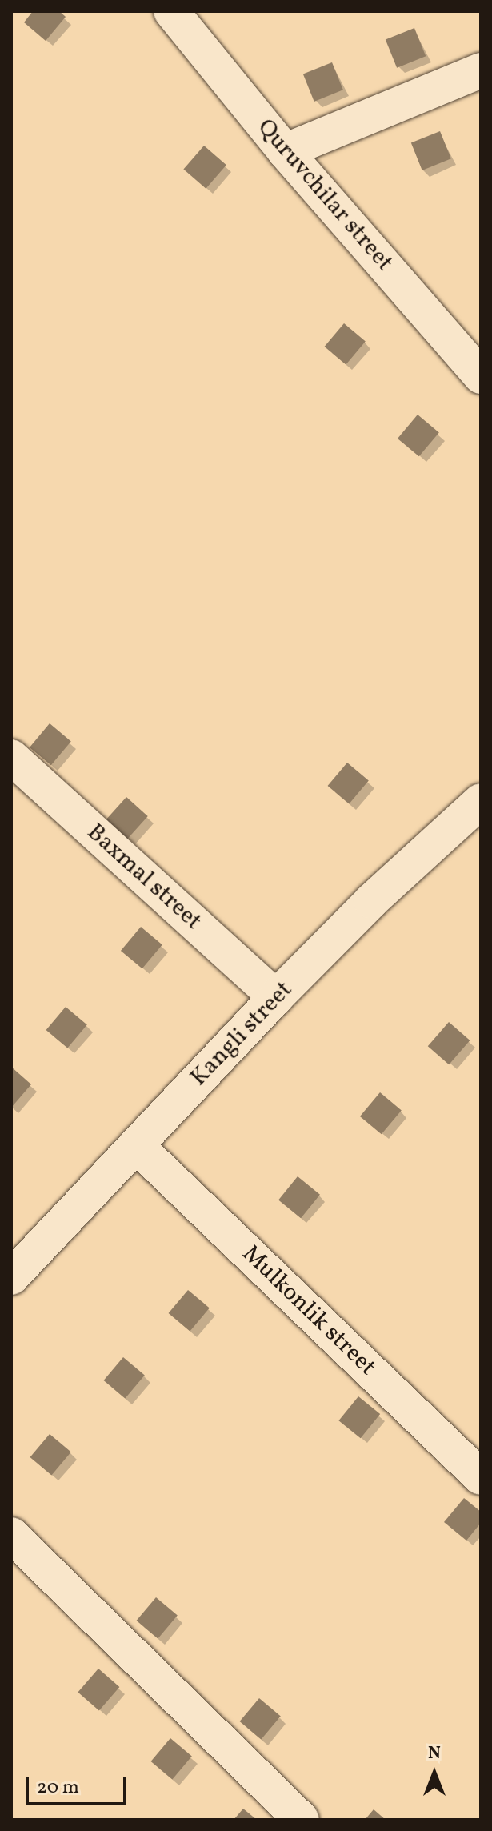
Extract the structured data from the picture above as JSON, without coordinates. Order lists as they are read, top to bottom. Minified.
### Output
{"streets":{"street":["Quruvchilar street","Baxmal street","Kangli street","Mulkonlik street"]},"crossings":[["Baxmal street","Kangli street"],["Kangli street","Mulkonlik street"]],"scale_bar":"20 m","north":"top"}
